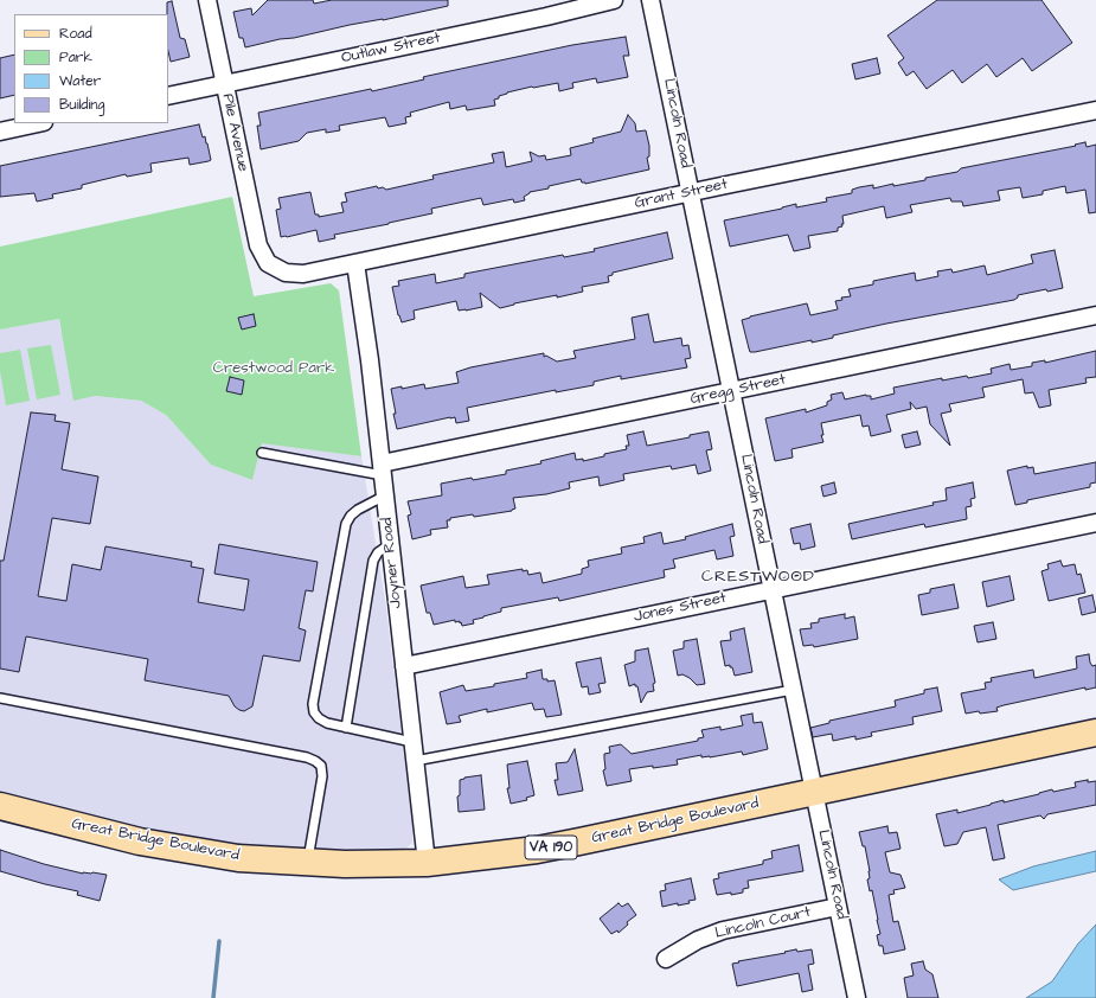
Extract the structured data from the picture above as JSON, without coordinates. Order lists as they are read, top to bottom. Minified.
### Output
{"streets":{"main road":["Great Bridge Boulevard","VA 190"],"street":["Outlaw Street","Lincoln Road","Pile Avenue","Grant Street","Gregg Street","Joyner Road","Jones Street","Lincoln Court"]},"crossings":[["Outlaw Street","Pile Avenue"],["Lincoln Road","Grant Street"],["Lincoln Road","Gregg Street"],["Lincoln Road","Jones Street"],["Lincoln Road","Great Bridge Boulevard"],["Lincoln Road","Lincoln Court"],["Pile Avenue","Grant Street"],["Grant Street","Joyner Road"],["Gregg Street","Joyner Road"],["Joyner Road","Jones Street"],["Joyner Road","Great Bridge Boulevard"]],"districts":["CRESTWOOD"],"parks":["Crestwood Park"],"legend":["Road","Park","Water","Building"]}
